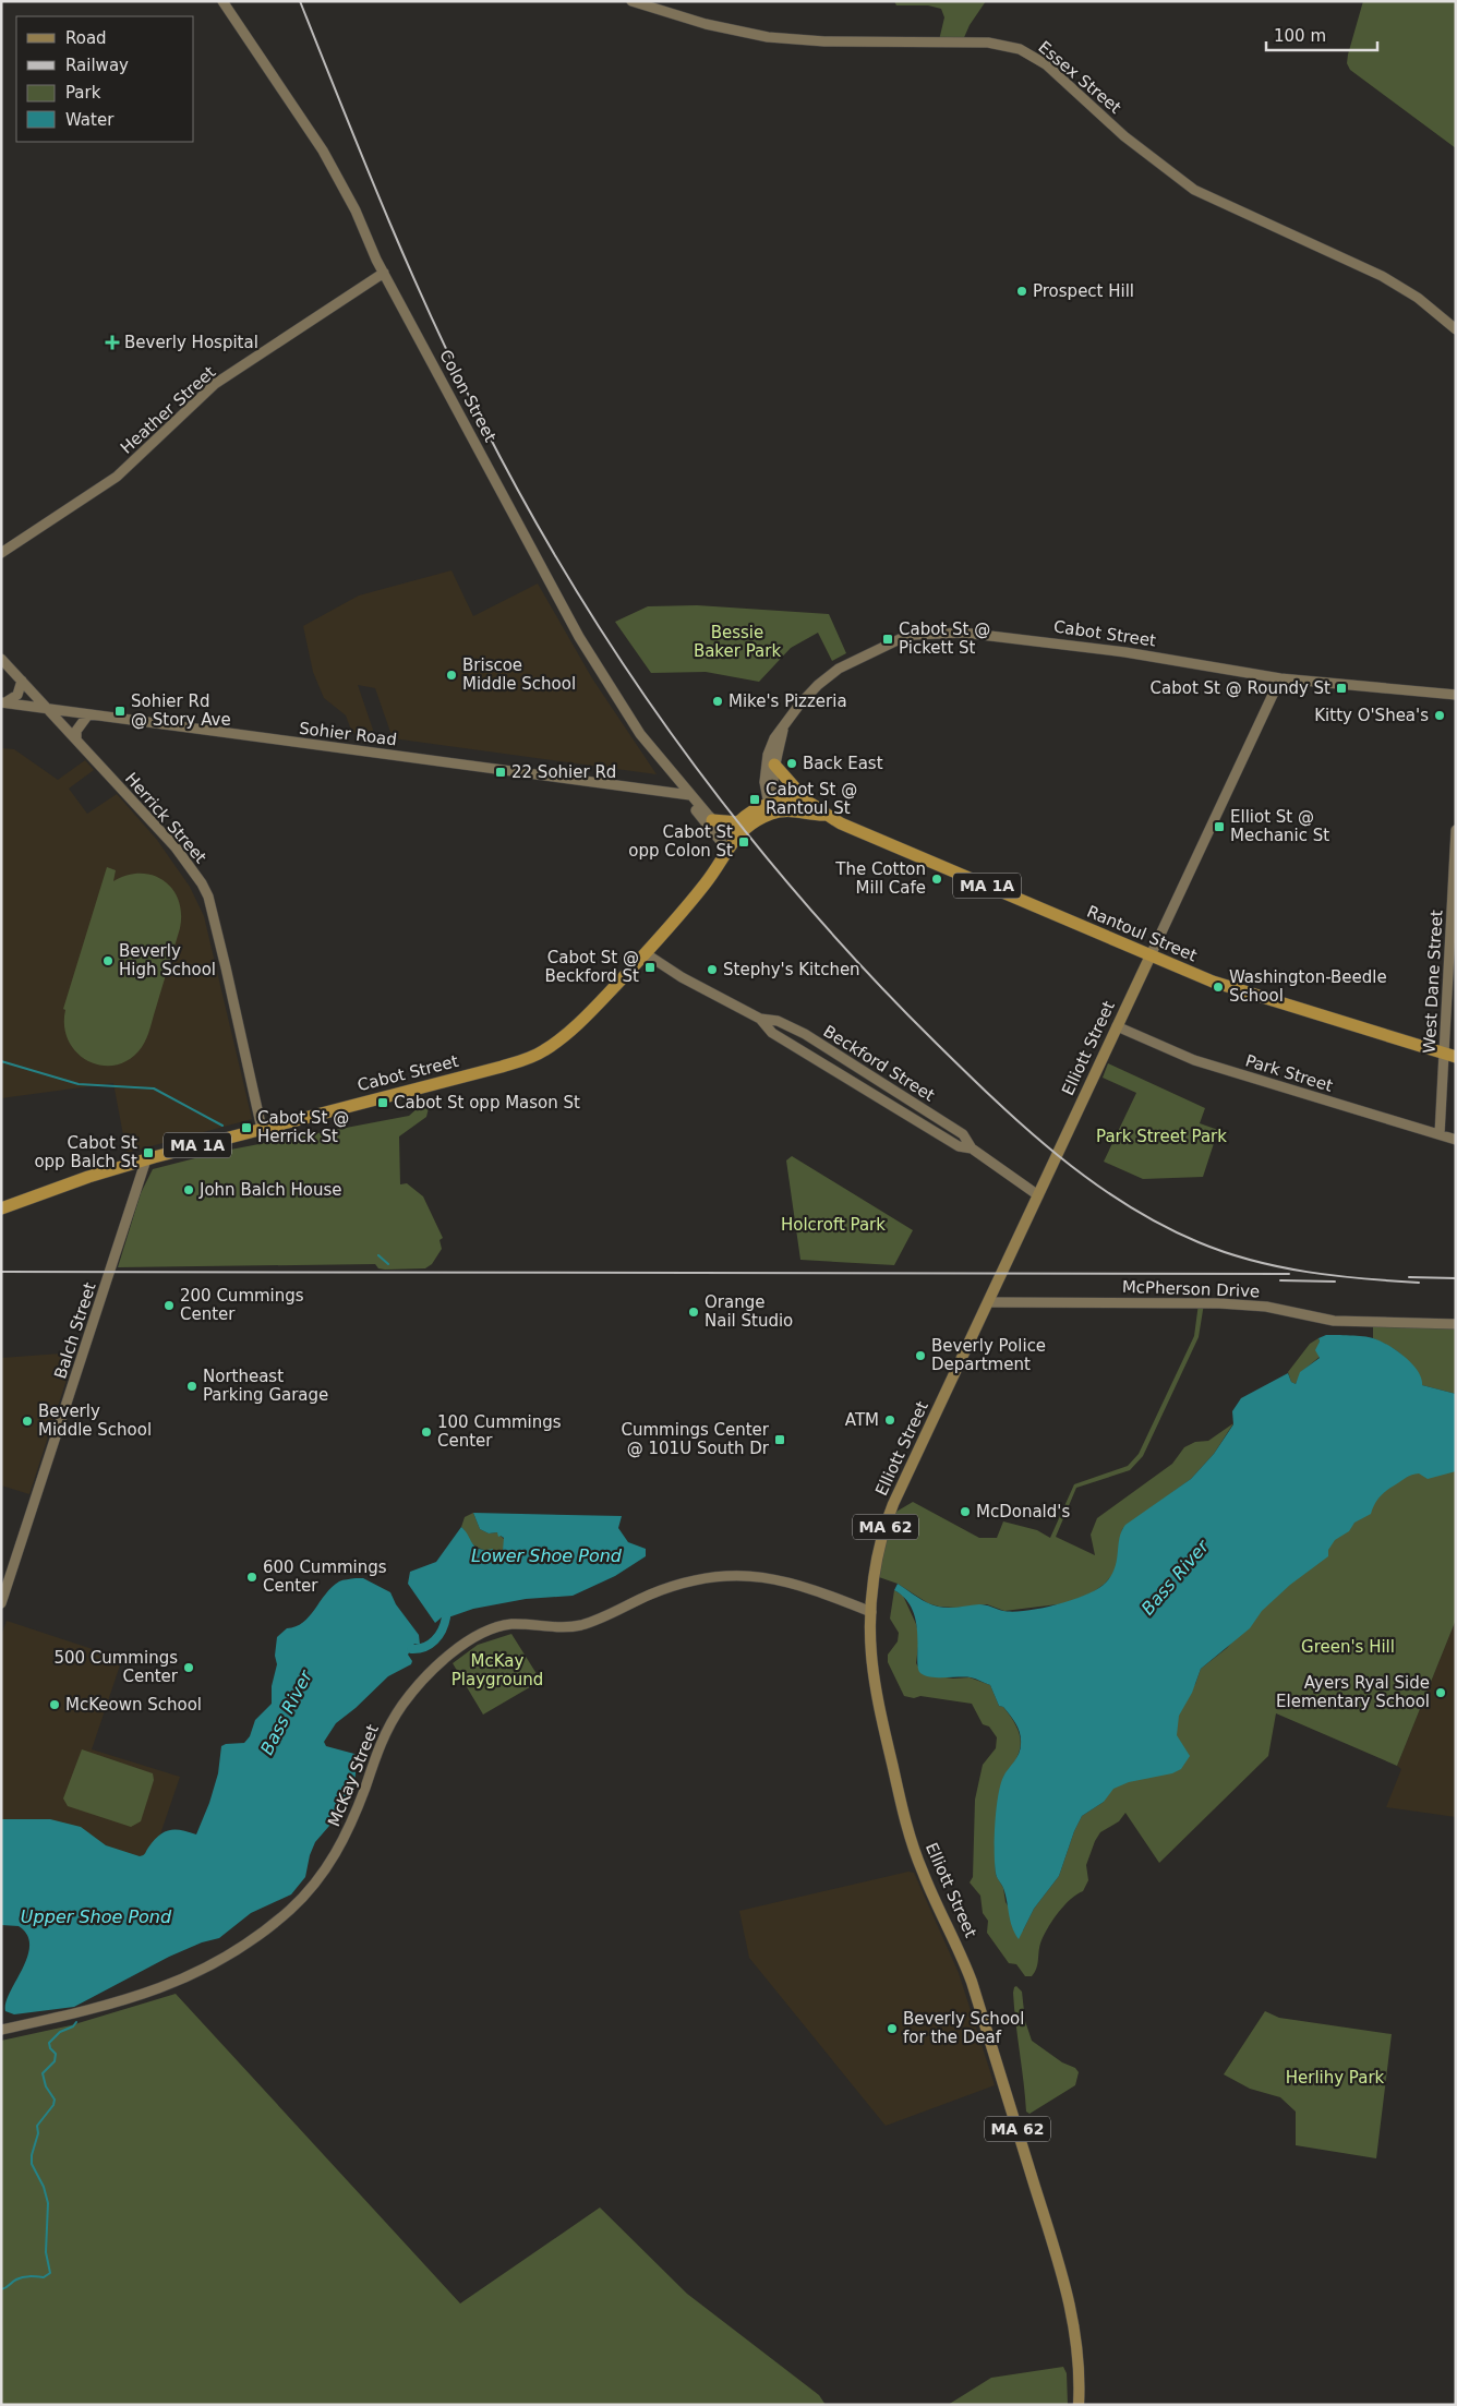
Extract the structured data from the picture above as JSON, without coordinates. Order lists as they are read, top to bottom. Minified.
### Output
{"streets":{"highway":["Cabot Street","MA 1A","Rantoul Street"],"main road":["Essex Street","Colon Street","Heather Street","Sohier Road","Herrick Street","West Dane Street","Elliott Street","Beckford Street","Park Street","McPherson Drive","Balch Street","MA 62","McKay Street"]},"crossings":[["Colon Street","Heather Street"],["Colon Street","Cabot Street"],["Colon Street","Sohier Road"],["Cabot Street","Herrick Street"],["Cabot Street","Rantoul Street"],["Cabot Street","Elliott Street"],["Cabot Street","Beckford Street"],["Cabot Street","Balch Street"],["Sohier Road","Herrick Street"],["Rantoul Street","West Dane Street"],["Rantoul Street","Elliott Street"],["West Dane Street","Park Street"],["Elliott Street","Beckford Street"],["Elliott Street","Park Street"],["Elliott Street","McPherson Drive"],["Elliott Street","McKay Street"]],"water":["Lower Shoe Pond","Bass River","Upper Shoe Pond"],"parks":["Bessie Baker Park","Park Street Park","Holcroft Park","Green's Hill","McKay Playground","Herlihy Park"],"places":{"other":["Prospect Hill","Briscoe Middle School","Mike's Pizzeria","Kitty O'Shea's","Back East","The Cotton Mill Cafe","Beverly High School","Stephy's Kitchen","Washington-Beedle School","John Balch House","200 Cummings Center","Orange Nail Studio","Beverly Police Department","Northeast Parking Garage","ATM","Beverly Middle School","100 Cummings Center","McDonald's","600 Cummings Center","500 Cummings Center","Ayers Ryal Side Elementary School","McKeown School","Beverly School for the Deaf"],"health":["Beverly Hospital"],"transit":["Cabot St @ Pickett St","Cabot St @ Roundy St","Sohier Rd @ Story Ave","22 Sohier Rd","Cabot St @ Rantoul St","Elliot St @ Mechanic St","Cabot St opp Colon St","Cabot St @ Beckford St","Cabot St opp Mason St","Cabot St @ Herrick St","Cabot St opp Balch St","Cummings Center @ 101U South Dr"]},"legend":["Road","Railway","Park","Water"],"scale_bar":"100 m"}
